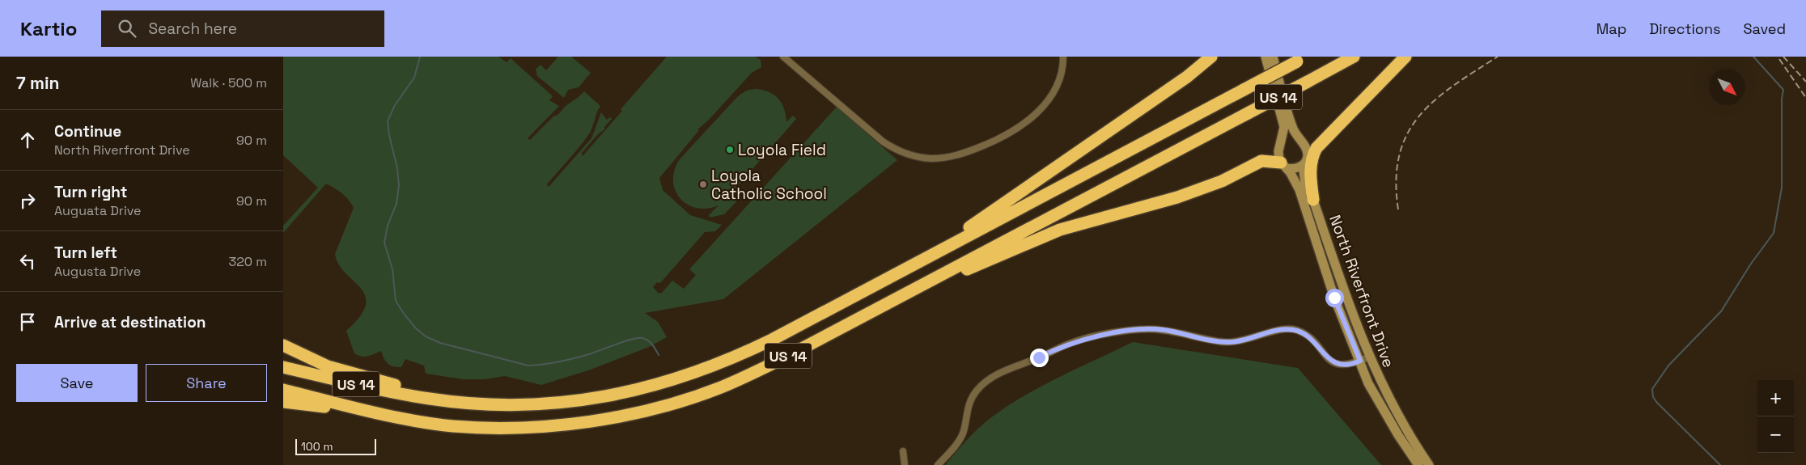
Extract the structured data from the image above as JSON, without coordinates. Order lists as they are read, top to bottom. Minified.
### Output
{"streets":{"highway":["US 14"],"main road":["North Riverfront Drive"]},"places":["Loyola Field","Loyola Catholic School"],"scale_bar":"100 m","north":"bottom right","page":{"header":"Kartio","search":"Search here","nav":["Map","Directions","Saved"],"heading":["7 min","Walk · 500 m"],"list":[["Continue","North Riverfront Drive","90 m"],["Turn right","Auguata Drive","90 m"],["Turn left","Augusta Drive","320 m"],"Arrive at destination"],"buttons":["Save","Share"],"map_buttons":["+","−"],"scale":"100 m"}}
